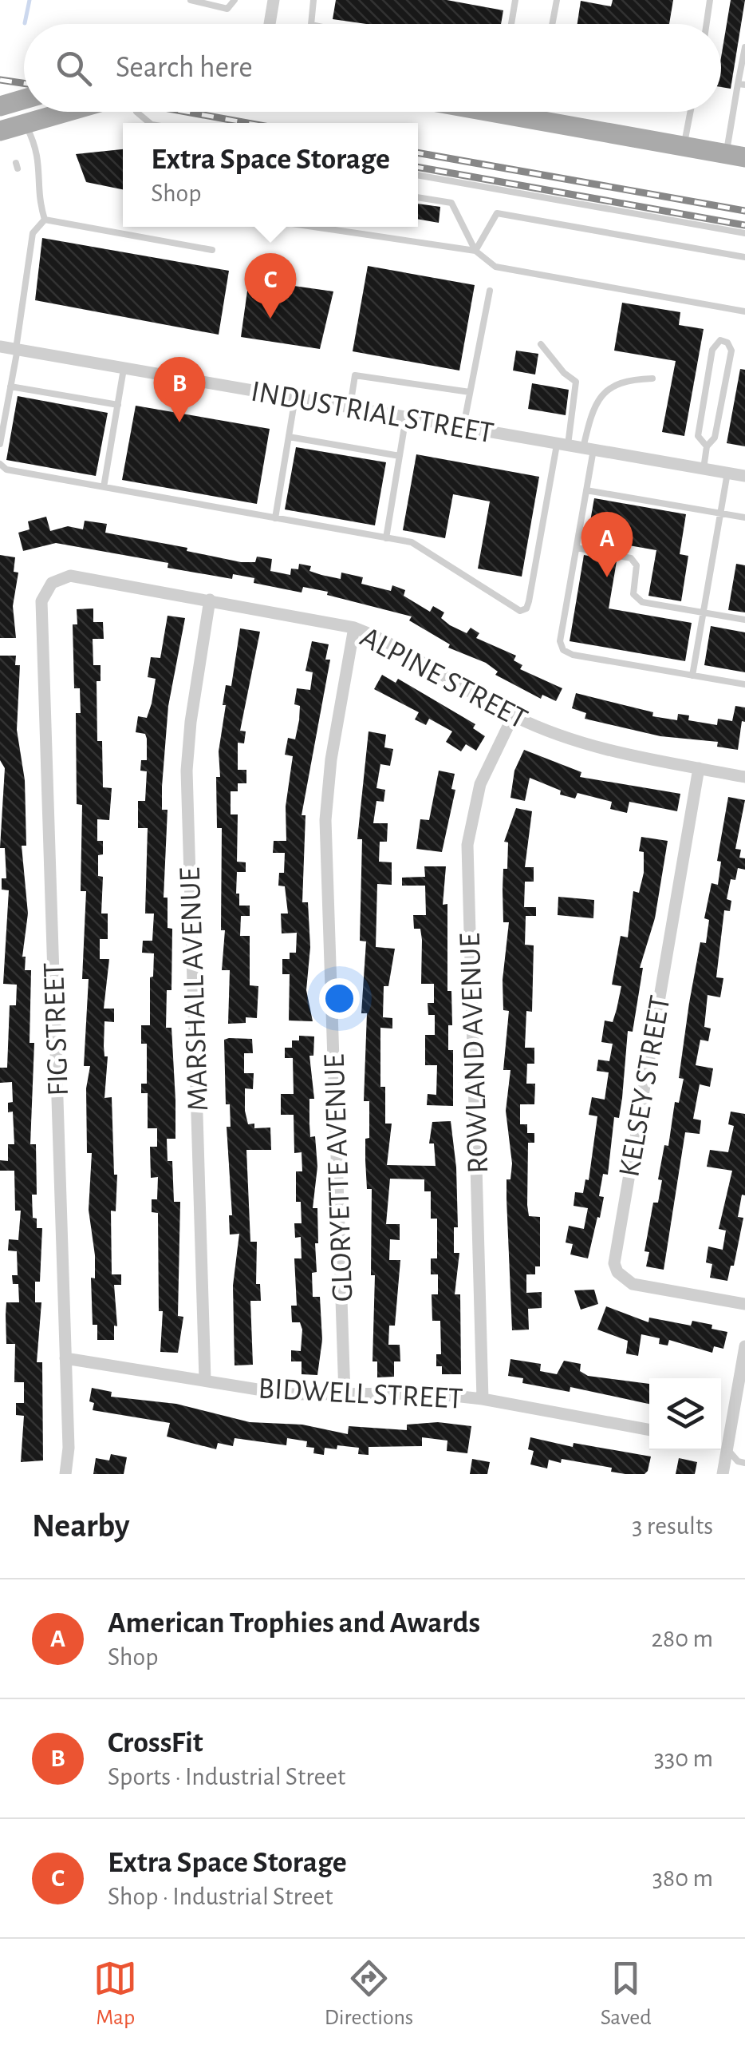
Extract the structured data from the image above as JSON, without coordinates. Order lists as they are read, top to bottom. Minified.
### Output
{"streets":{"street":["INDUSTRIAL STREET","ALPINE STREET","MARSHALL AVENUE","FIG STREET","ROWLAND AVENUE","KELSEY STREET","GLORYETTE AVENUE","BIDWELL STREET"]},"crossings":[["ALPINE STREET","MARSHALL AVENUE"],["ALPINE STREET","FIG STREET"],["ALPINE STREET","ROWLAND AVENUE"],["ALPINE STREET","KELSEY STREET"],["ALPINE STREET","GLORYETTE AVENUE"],["MARSHALL AVENUE","BIDWELL STREET"],["FIG STREET","BIDWELL STREET"],["ROWLAND AVENUE","BIDWELL STREET"],["GLORYETTE AVENUE","BIDWELL STREET"]],"page":{"search":"Search here","popup":["Extra Space Storage","Shop"],"pins":["C","B","A"],"heading":["Nearby","3 results"],"list":[{"mark":"A","name":"American Trophies and Awards","note":"Shop","value":"280 m"},{"mark":"B","name":"CrossFit","note":"Sports · Industrial Street","value":"330 m"},{"mark":"C","name":"Extra Space Storage","note":"Shop · Industrial Street","value":"380 m"}],"nav":["Map","Directions","Saved"]}}
